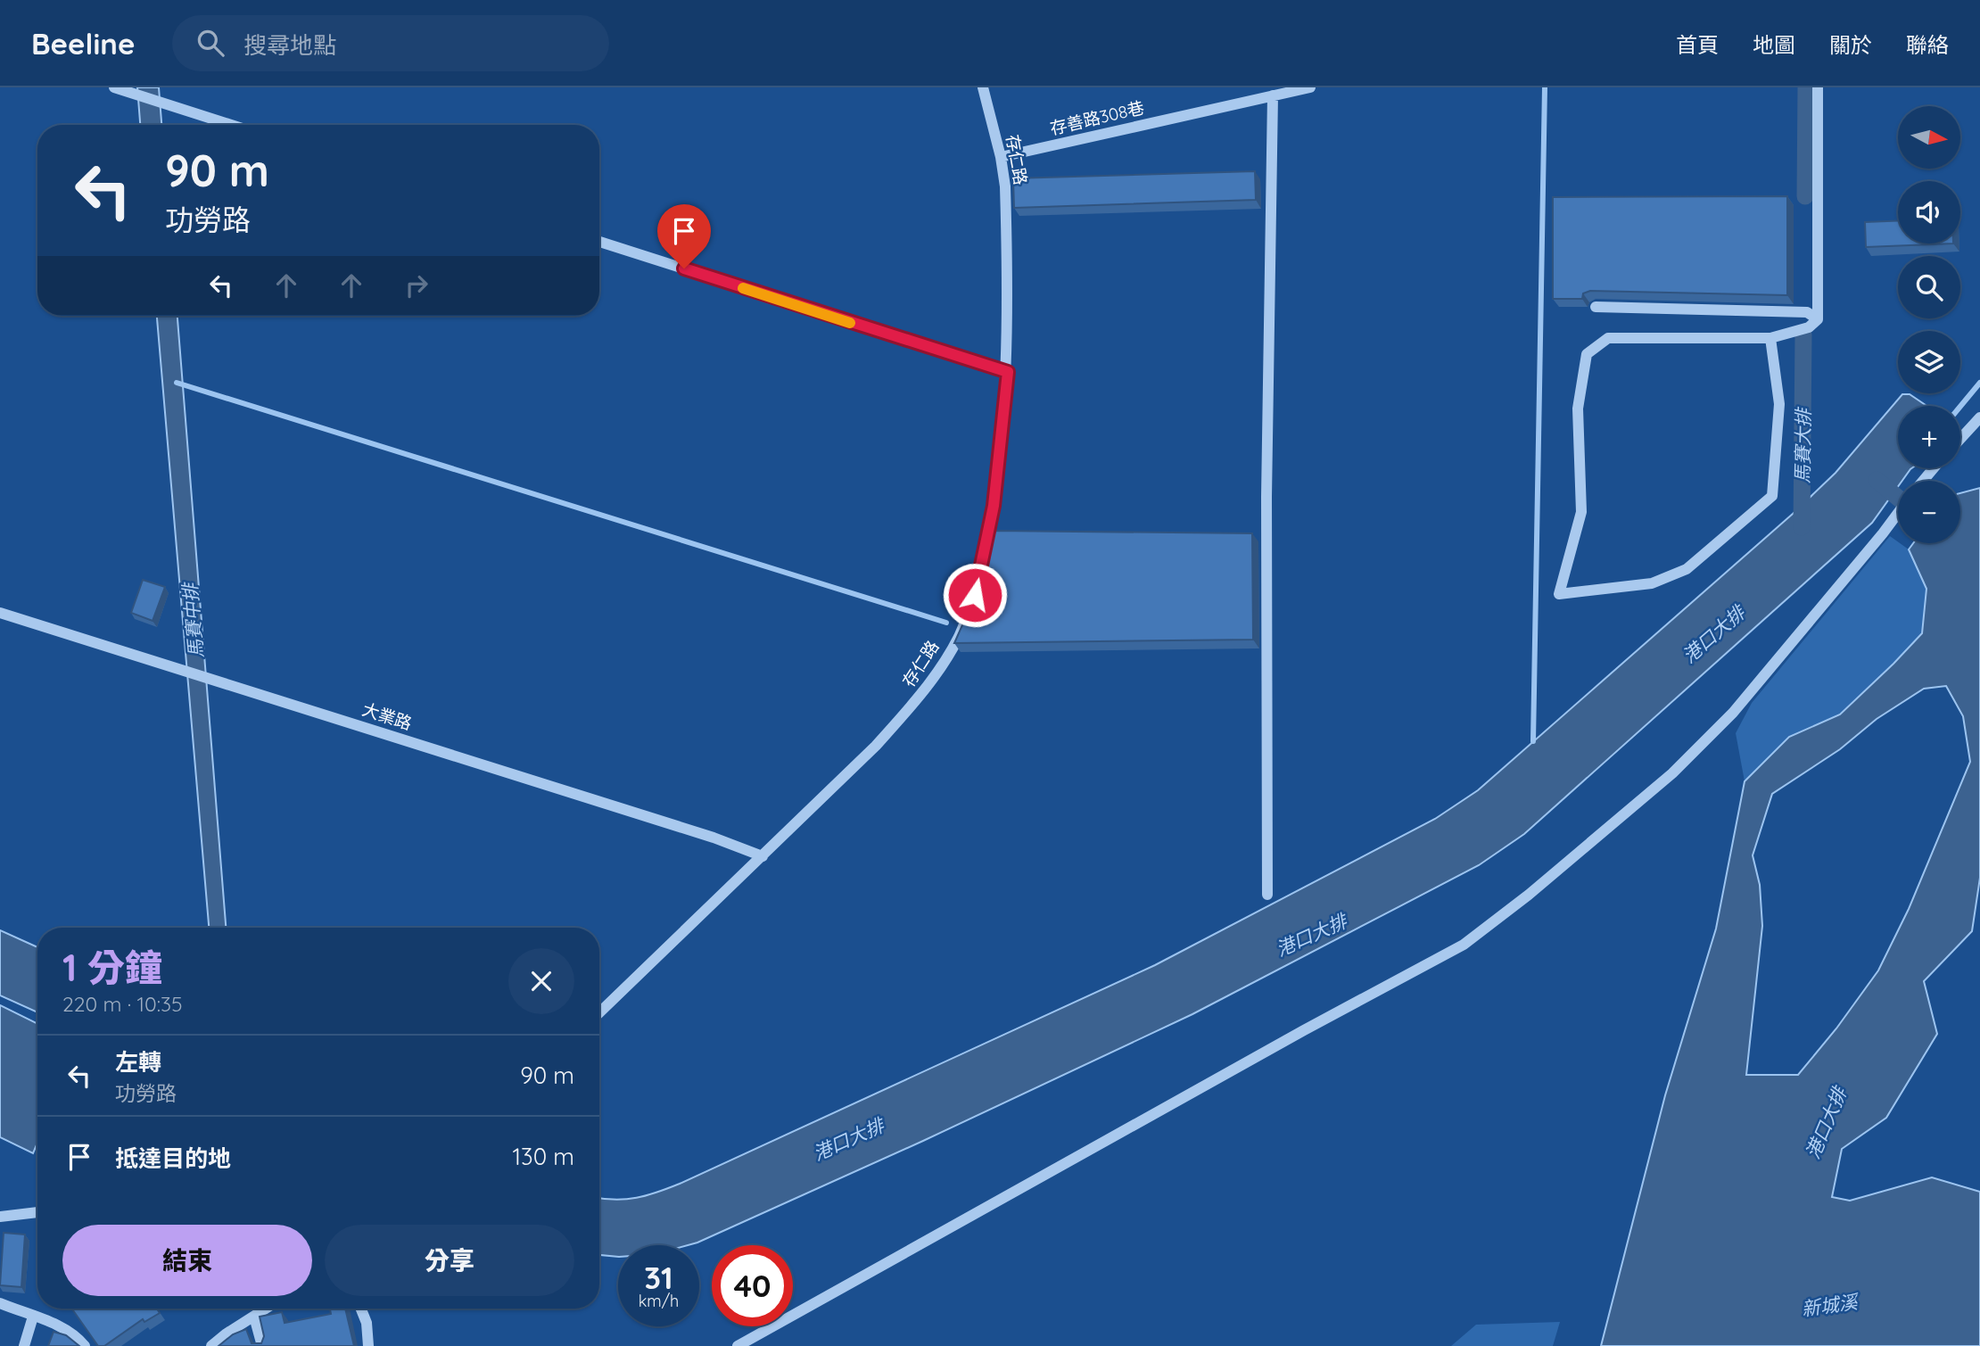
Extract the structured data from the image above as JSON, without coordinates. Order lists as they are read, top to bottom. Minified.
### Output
{"streets":{"street":["存善路308巷","存仁路","大業路"]},"crossings":[["存善路308巷","存仁路"],["存仁路","大業路"]],"water":["馬賽大排","馬賽中排","港口大排","新城溪"],"north":"right","page":{"header":"Beeline","search":"搜尋地點","nav":["首頁","地圖","關於","聯絡"],"map_buttons":["+","−"],"turn":["90 m","功勞路"],"heading":["1 分鐘","220 m · 10:35"],"list":[{"name":"左轉","note":"功勞路","value":"90 m"},{"name":"抵達目的地","value":"130 m"}],"buttons":["結束","分享"],"speed":"31 km/h","limit":"40"}}
